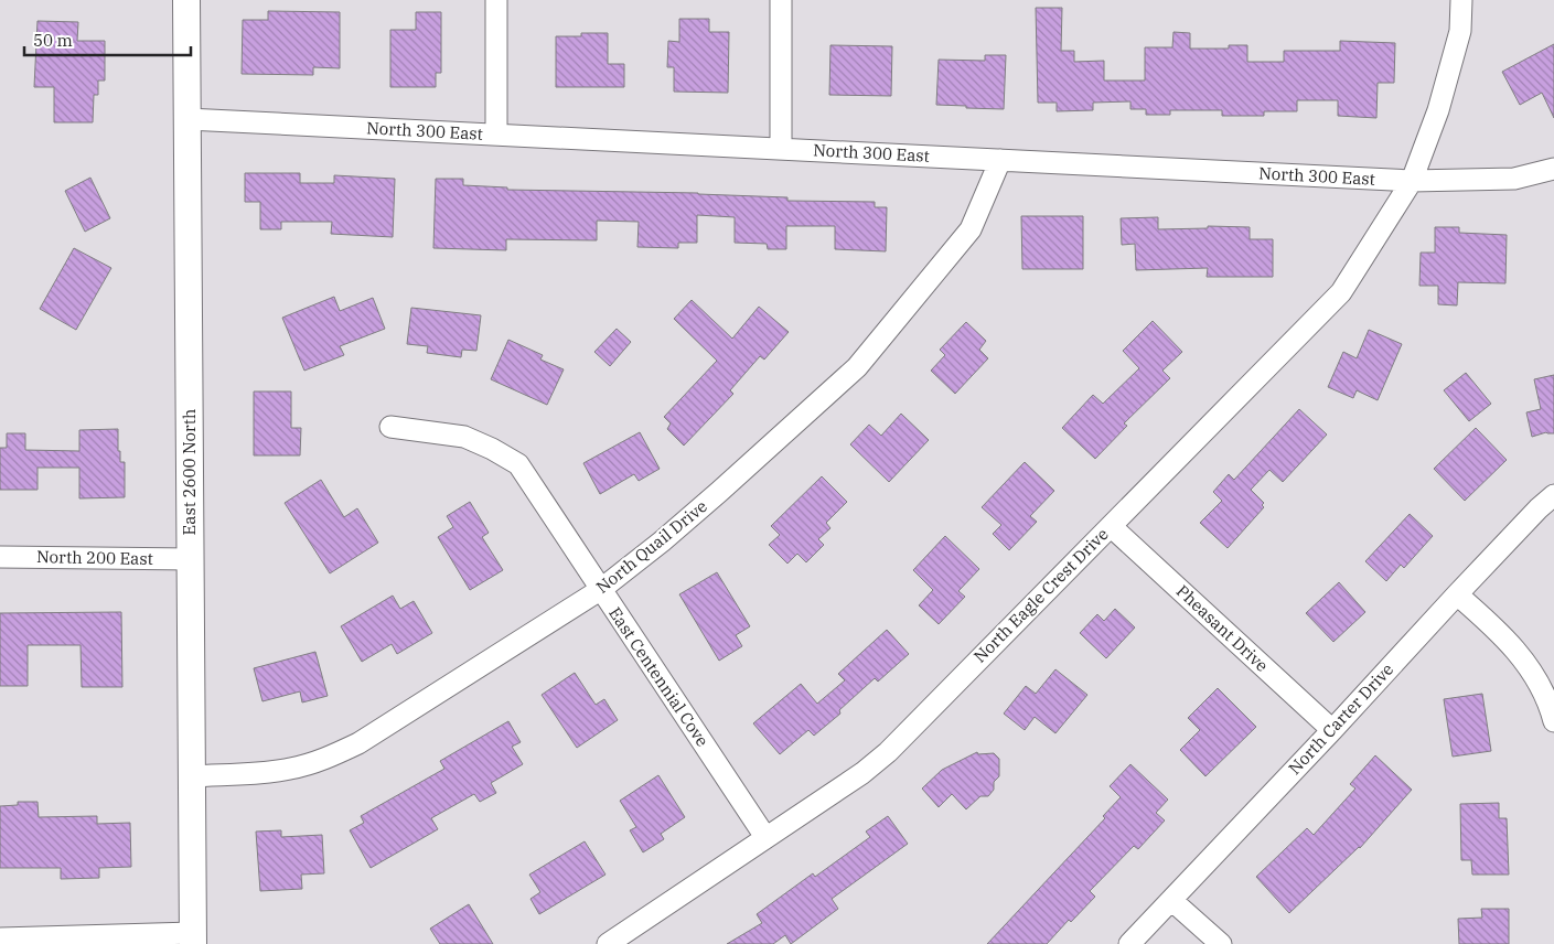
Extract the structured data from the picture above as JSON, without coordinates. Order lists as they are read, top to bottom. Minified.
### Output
{"streets":{"street":["North 300 East","East 2600 North","North Quail Drive","North 200 East","North Eagle Crest Drive","Pheasant Drive","East Centennial Cove","North Carter Drive"]},"crossings":[["North 300 East","East 2600 North"],["North 300 East","North Quail Drive"],["North 300 East","North Eagle Crest Drive"],["East 2600 North","North Quail Drive"],["East 2600 North","North 200 East"],["North Quail Drive","East Centennial Cove"],["North Eagle Crest Drive","Pheasant Drive"],["North Eagle Crest Drive","East Centennial Cove"],["Pheasant Drive","North Carter Drive"]],"scale_bar":"50 m"}
